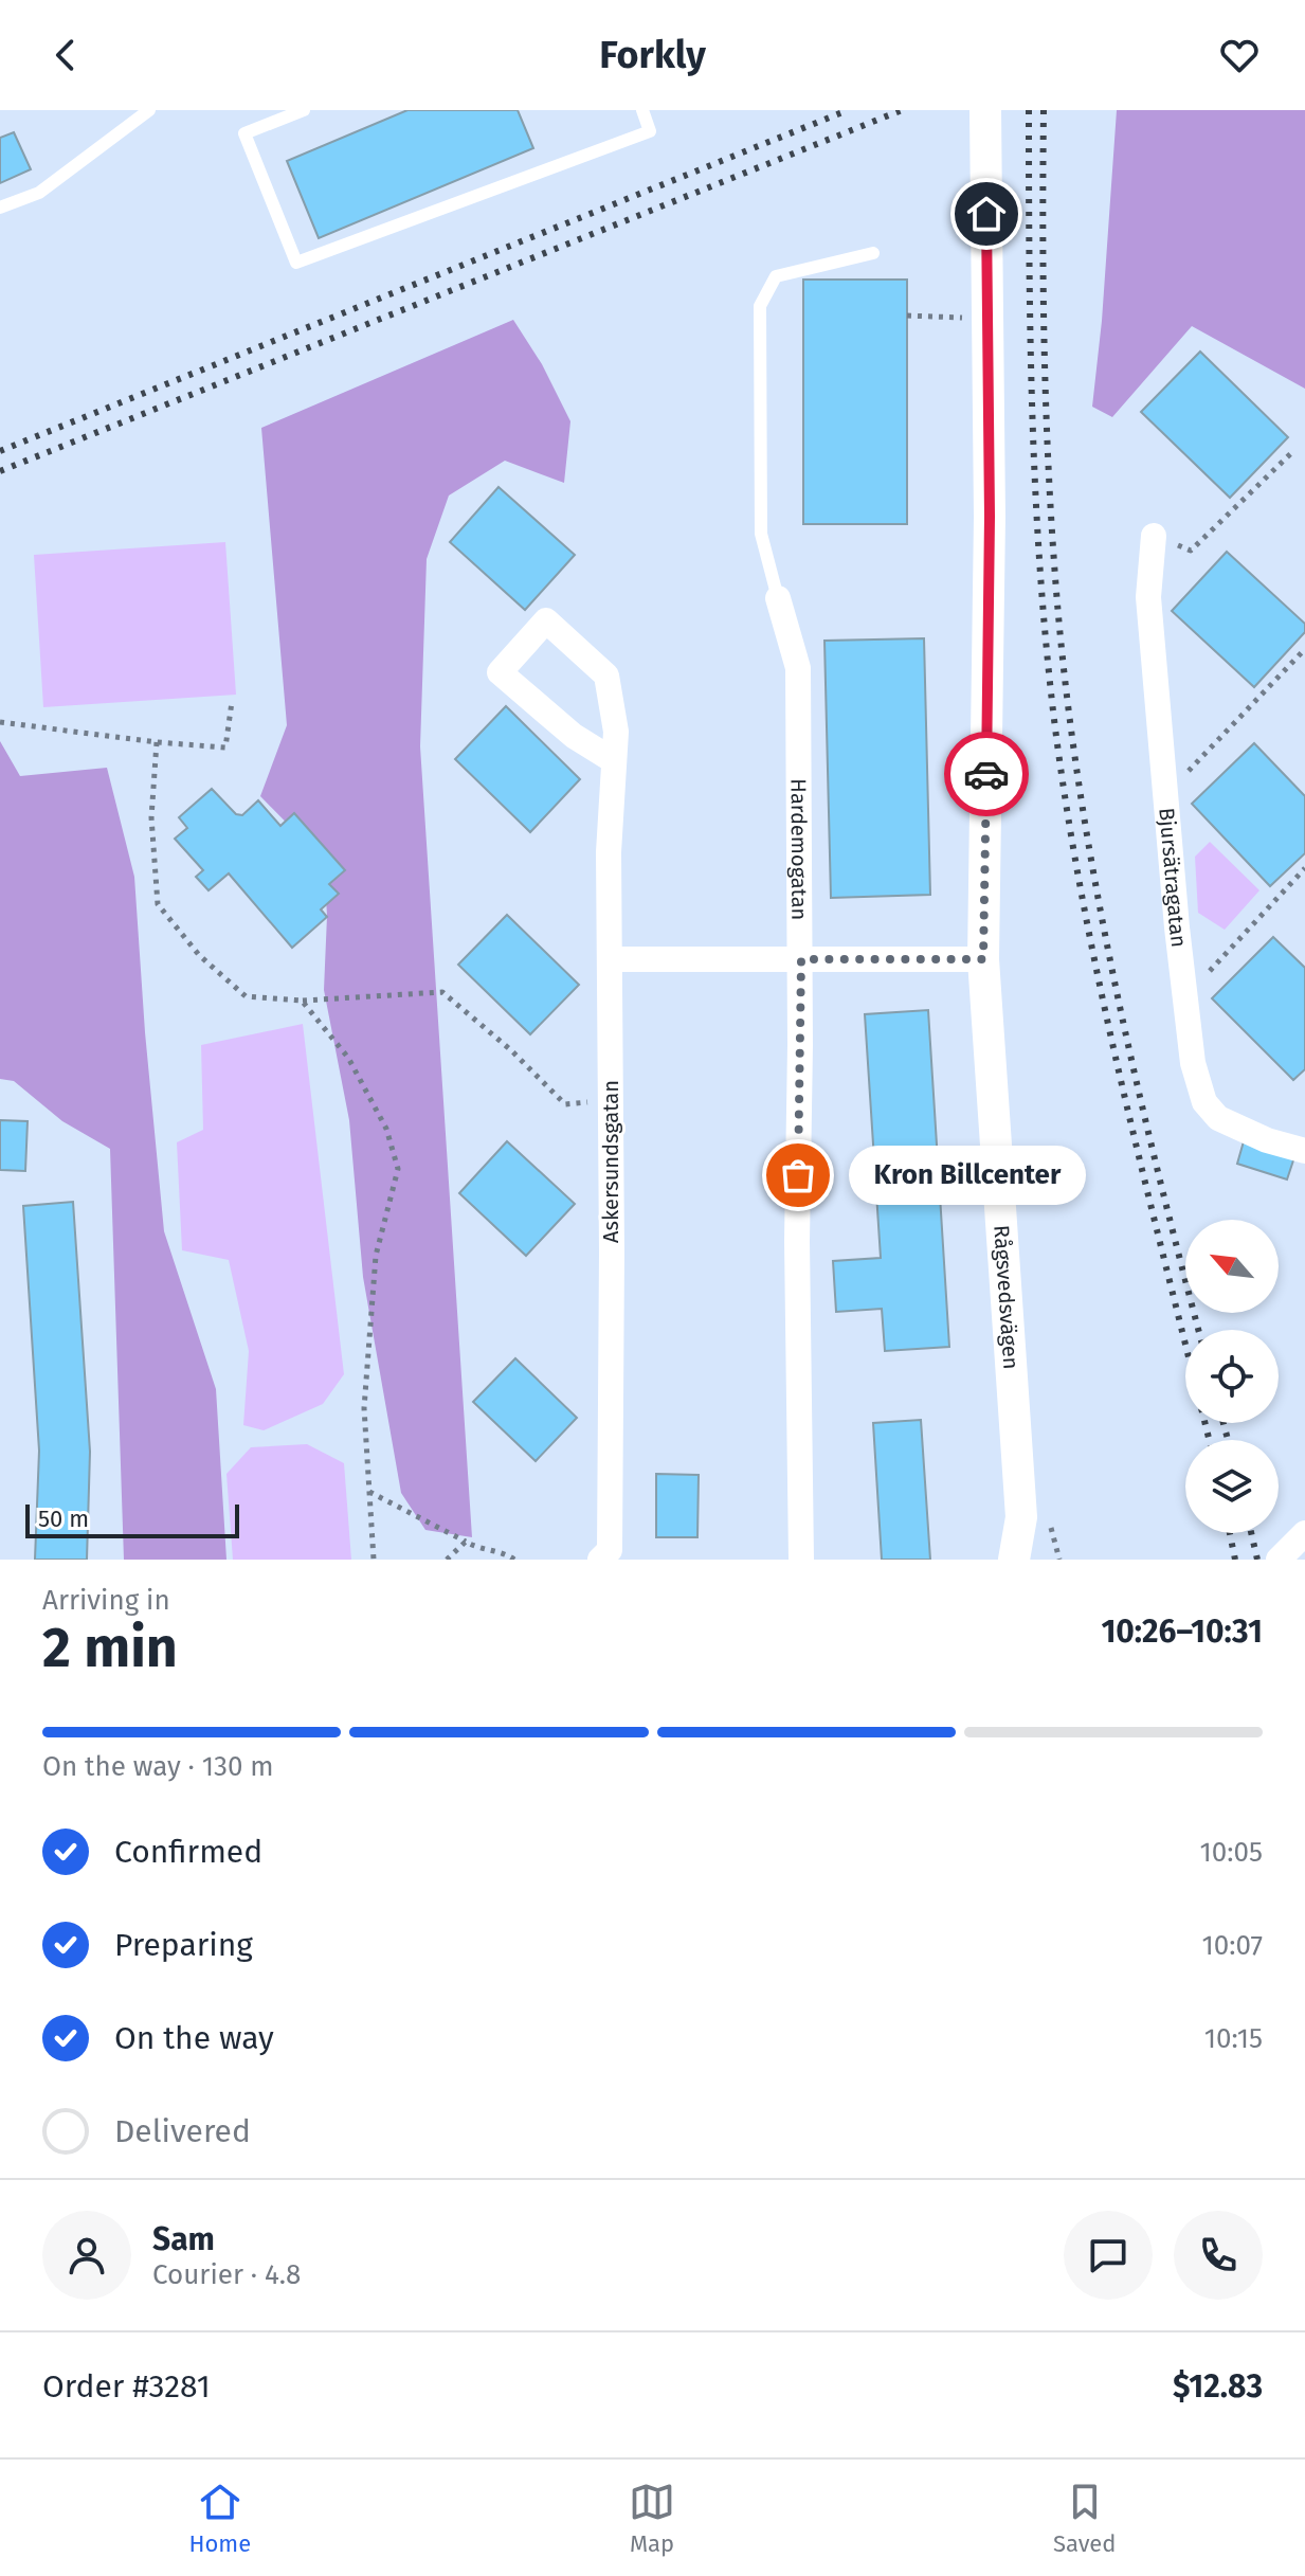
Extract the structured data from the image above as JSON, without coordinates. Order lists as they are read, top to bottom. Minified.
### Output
{"streets":{"street":["Hardemogatan","Bjursätragatan","Askersundsgatan","Rågsvedsvägen"]},"places":["Kron Billcenter"],"scale_bar":"50 m","north":"top left","page":{"header":"Forkly","bubble":"Kron Billcenter","scale":"50 m","heading":["2 min","Arriving in","10:26–10:31"],"panel":["Sam","Courier · 4.8","Order #3281","$12.83"],"bar":"On the way · 130 m","list":[["Confirmed","10:05"],["Preparing","10:07"],["On the way","10:15"],"Delivered"],"tabs":["Home","Map","Saved"]}}
